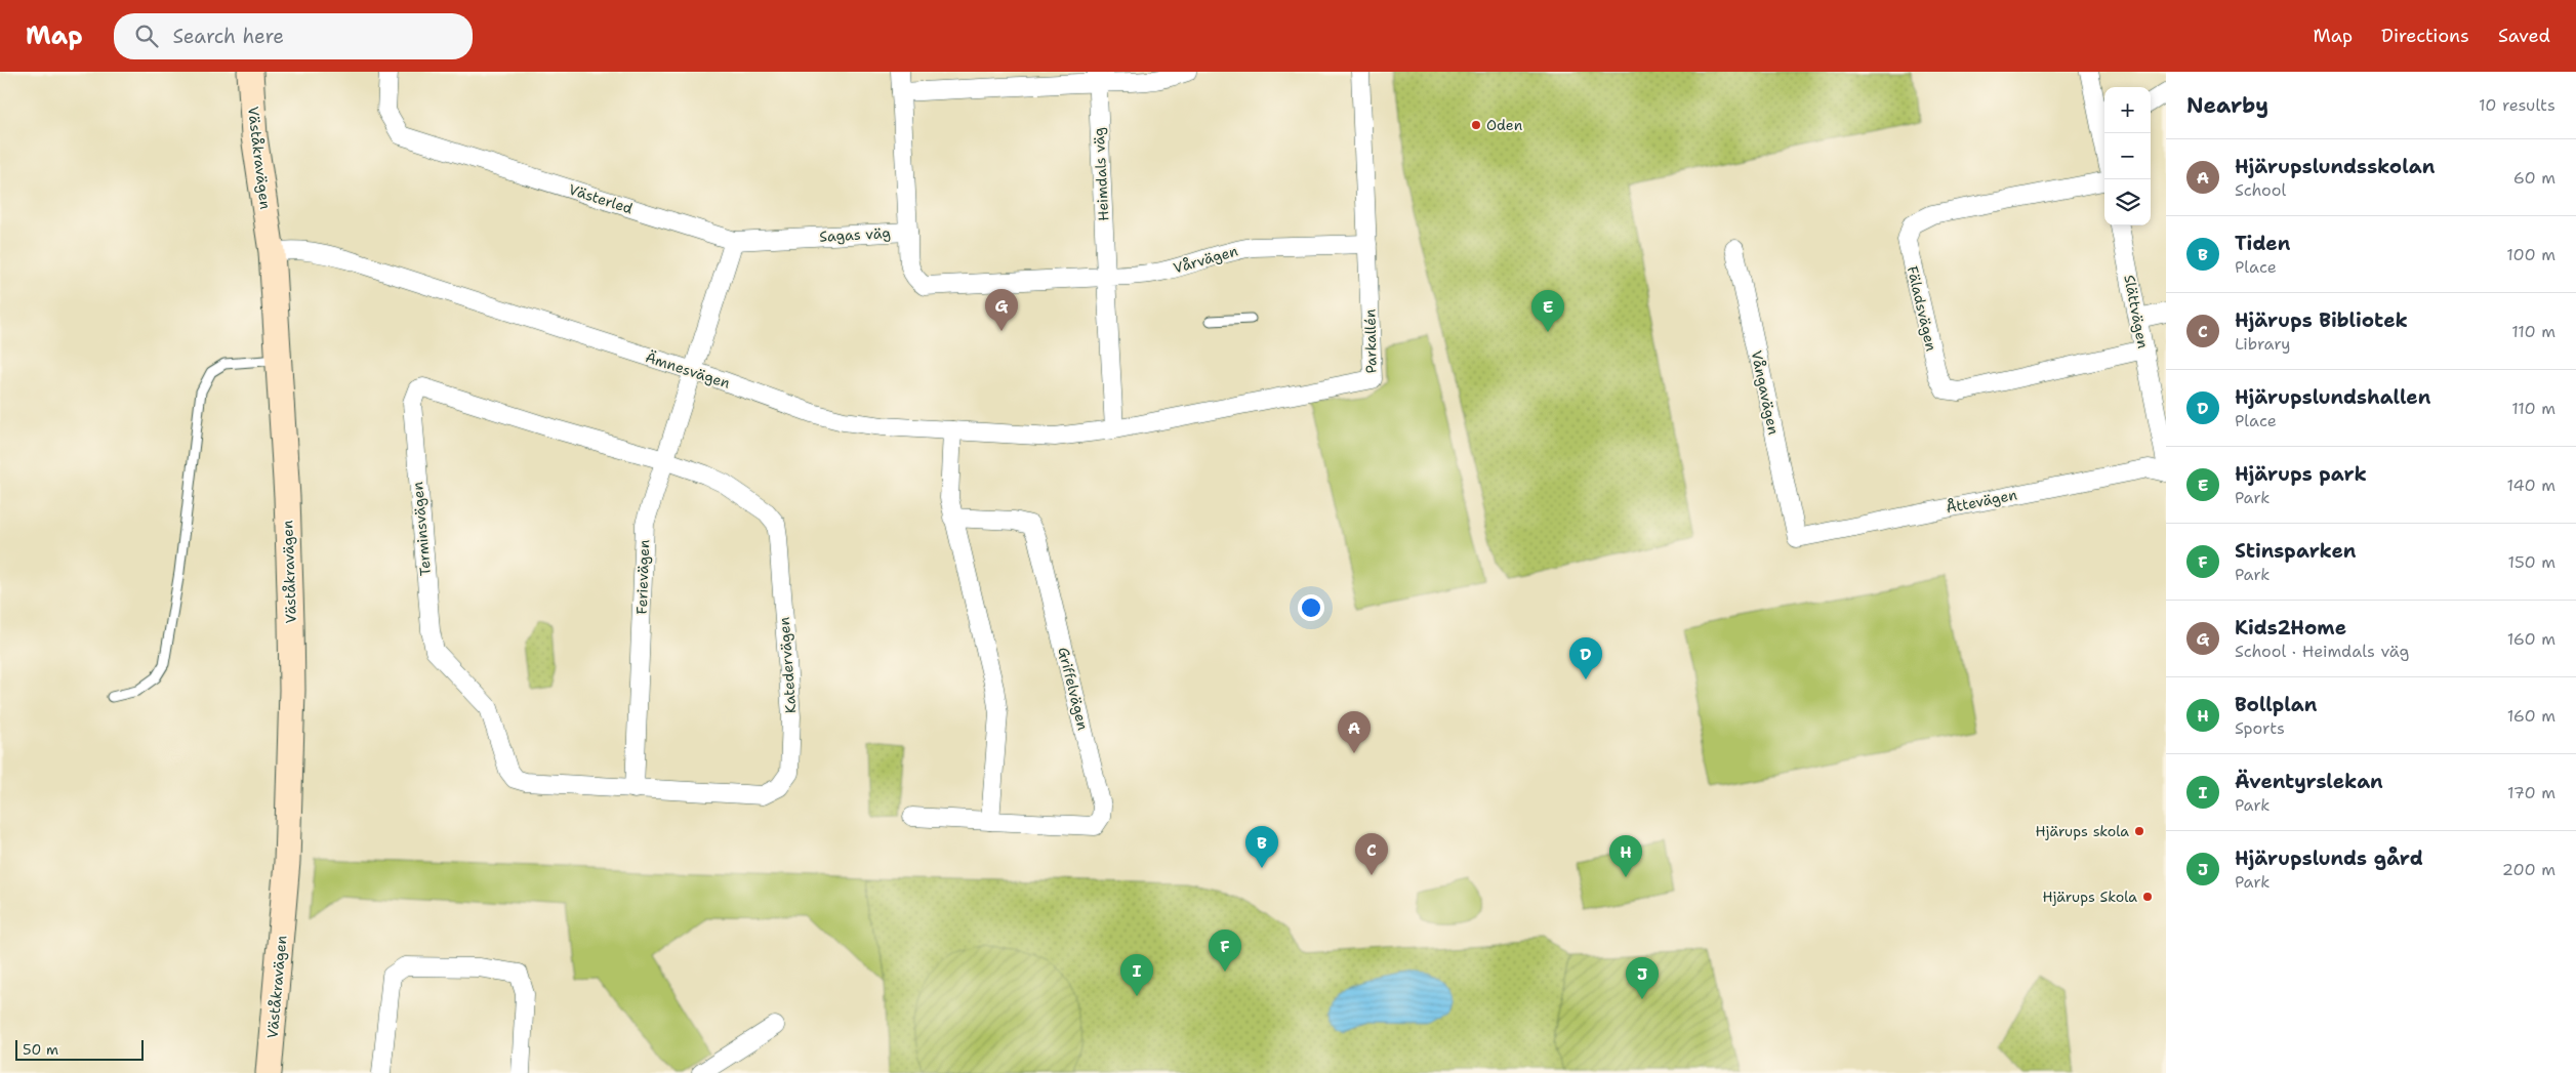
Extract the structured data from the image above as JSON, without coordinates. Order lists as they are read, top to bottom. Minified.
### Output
{"streets":{"street":["Väståkravägen","Heimdals väg","Västerled","Sagas väg","Vårvägen","Fäladsvägen","Slättvägen","Parkallén","Ämnesvägen","Vångavägen","Åttevägen","Terminsvägen","Ferievägen","Katedervägen","Griffelvägen"]},"crossings":[["Väståkravägen","Ämnesvägen"],["Heimdals väg","Vårvägen"],["Heimdals väg","Parkallén"],["Heimdals väg","Ämnesvägen"],["Västerled","Sagas väg"],["Vårvägen","Parkallén"],["Fäladsvägen","Slättvägen"],["Parkallén","Ämnesvägen"],["Ämnesvägen","Ferievägen"],["Vångavägen","Åttevägen"],["Terminsvägen","Ferievägen"],["Terminsvägen","Katedervägen"],["Ferievägen","Katedervägen"]],"places":["Oden","Hjärups skola","Hjärups Skola"],"scale_bar":"50 m","page":{"header":"Map","search":"Search here","nav":["Map","Directions","Saved"],"heading":["Nearby","10 results"],"map_buttons":["+","−"],"list":[{"mark":"A","name":"Hjärupslundsskolan","note":"School","value":"60 m"},{"mark":"B","name":"Tiden","note":"Place","value":"100 m"},{"mark":"C","name":"Hjärups Bibliotek","note":"Library","value":"110 m"},{"mark":"D","name":"Hjärupslundshallen","note":"Place","value":"110 m"},{"mark":"E","name":"Hjärups park","note":"Park","value":"140 m"},{"mark":"F","name":"Stinsparken","note":"Park","value":"150 m"},{"mark":"G","name":"Kids2Home","note":"School · Heimdals väg","value":"160 m"},{"mark":"H","name":"Bollplan","note":"Sports","value":"160 m"},{"mark":"I","name":"Äventyrslekan","note":"Park","value":"170 m"},{"mark":"J","name":"Hjärupslunds gård","note":"Park","value":"200 m"}],"pins":["G","E","D","A","B","C","H","F","I","J"],"scale":"50 m"}}
